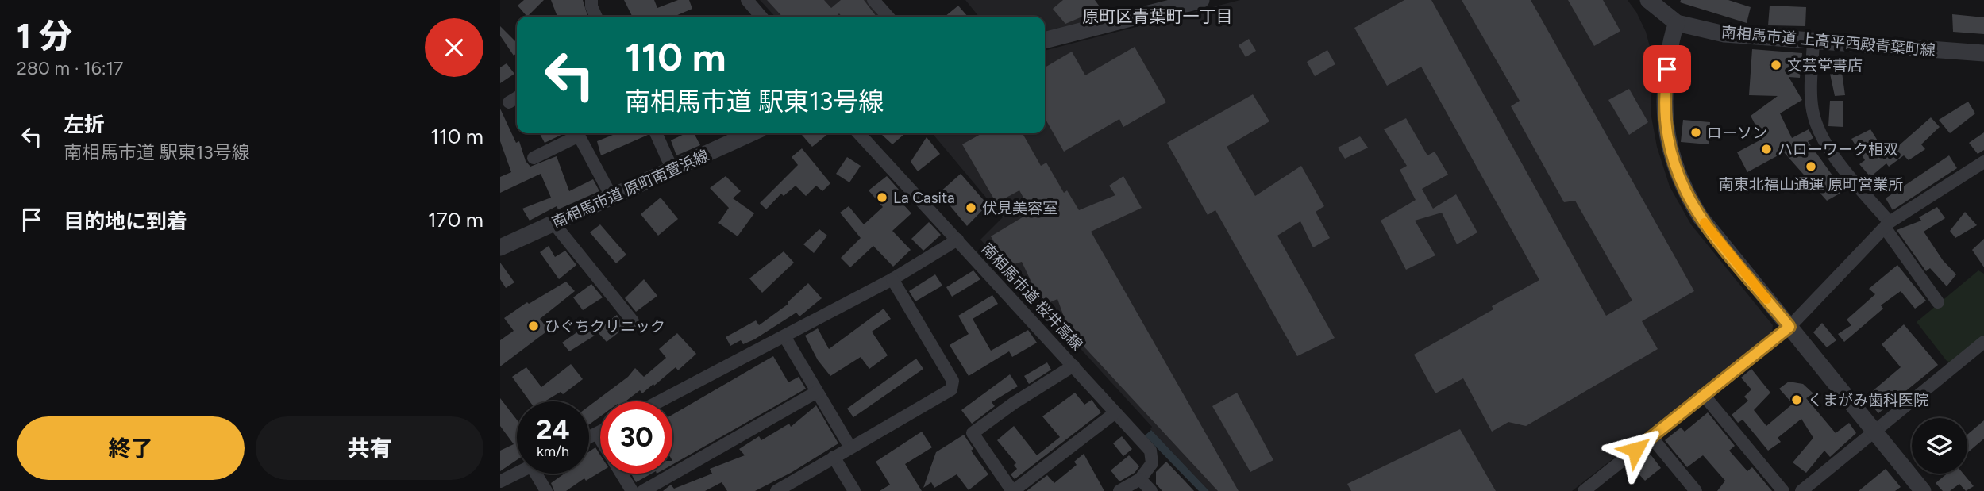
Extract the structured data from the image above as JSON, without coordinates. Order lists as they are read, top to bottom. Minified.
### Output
{"streets":{"street":["南相馬市道 上高平西殿青葉町線","南相馬市道 原町南萱浜線","南相馬市道 桜井高線"]},"districts":["原町区青葉町一丁目"],"places":["文芸堂書店","ローソン","ハローワーク相双","南東北福山通運 原町営業所","La Casita","伏見美容室","ひぐちクリニック","くまがみ歯科医院"],"page":{"heading":["1 分","280 m · 16:17"],"turn":["110 m","南相馬市道 駅東13号線"],"list":[{"name":"左折","note":"南相馬市道 駅東13号線","value":"110 m"},{"name":"目的地に到着","value":"170 m"}],"speed":"24 km/h","limit":"30","buttons":["終了","共有"]}}
